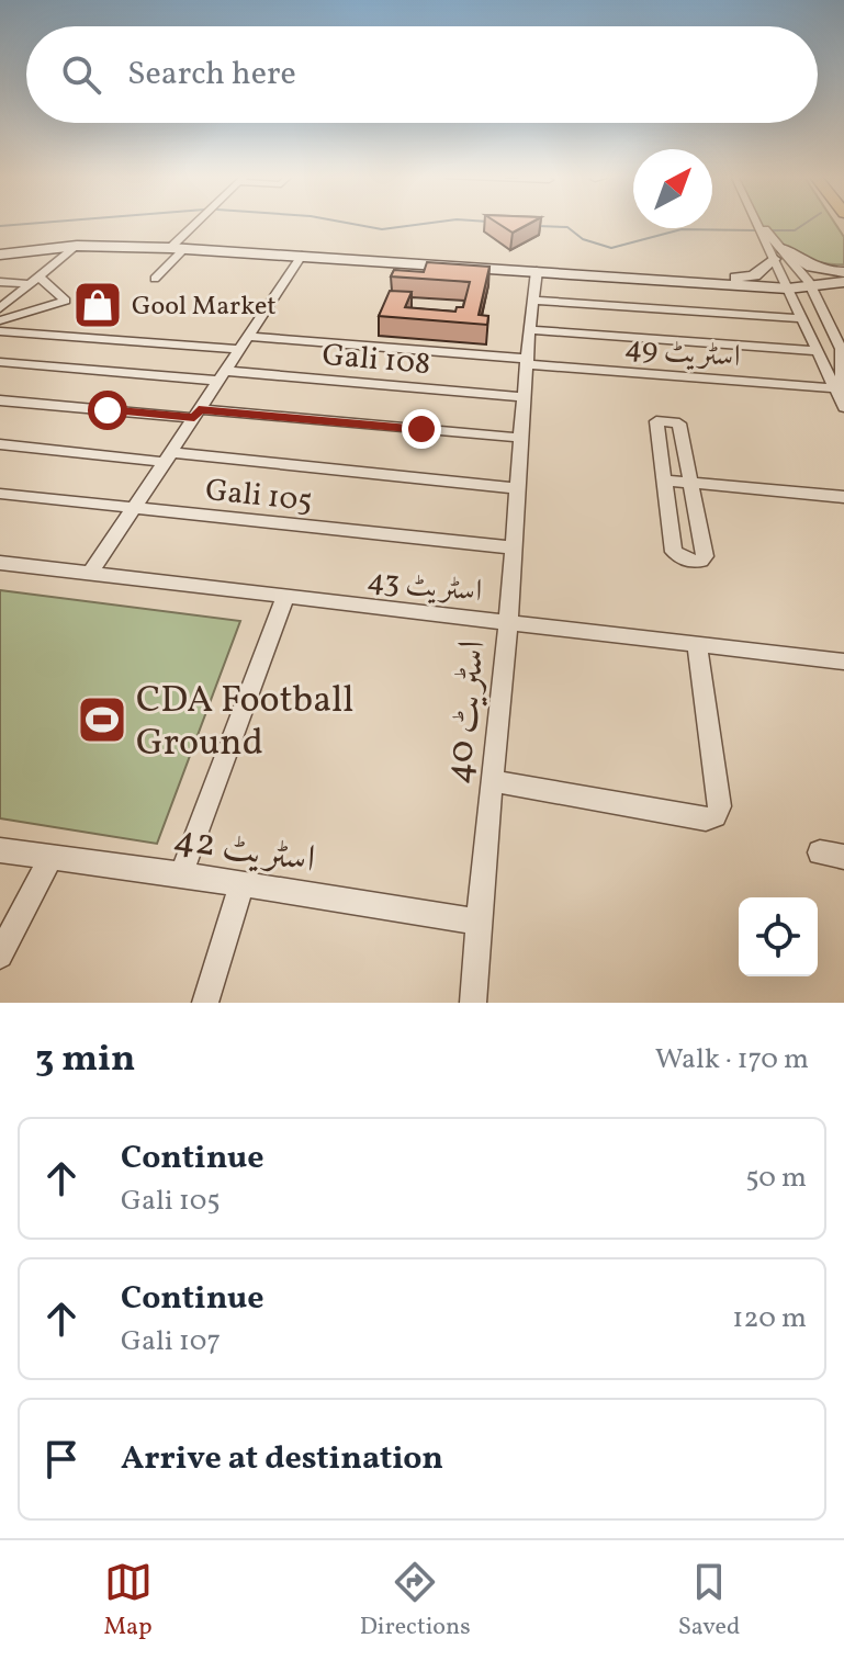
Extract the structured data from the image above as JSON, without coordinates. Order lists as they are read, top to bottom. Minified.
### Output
{"streets":{"street":["اسٹریٹ 49","Gali 108","Gali 105","اسٹریٹ 43","اسٹریٹ 40","اسٹریٹ 42"]},"crossings":[["اسٹریٹ 49","اسٹریٹ 40"],["Gali 108","اسٹریٹ 40"],["Gali 105","اسٹریٹ 40"],["اسٹریٹ 43","اسٹریٹ 40"],["اسٹریٹ 40","اسٹریٹ 42"]],"places":{"shop":["Gool Market"],"sports":["CDA Football Ground"]},"north":"top right","page":{"search":"Search here","heading":["3 min","Walk · 170 m"],"list":[["Continue","Gali 105","50 m"],["Continue","Gali 107","120 m"],"Arrive at destination"],"nav":["Map","Directions","Saved"]}}
